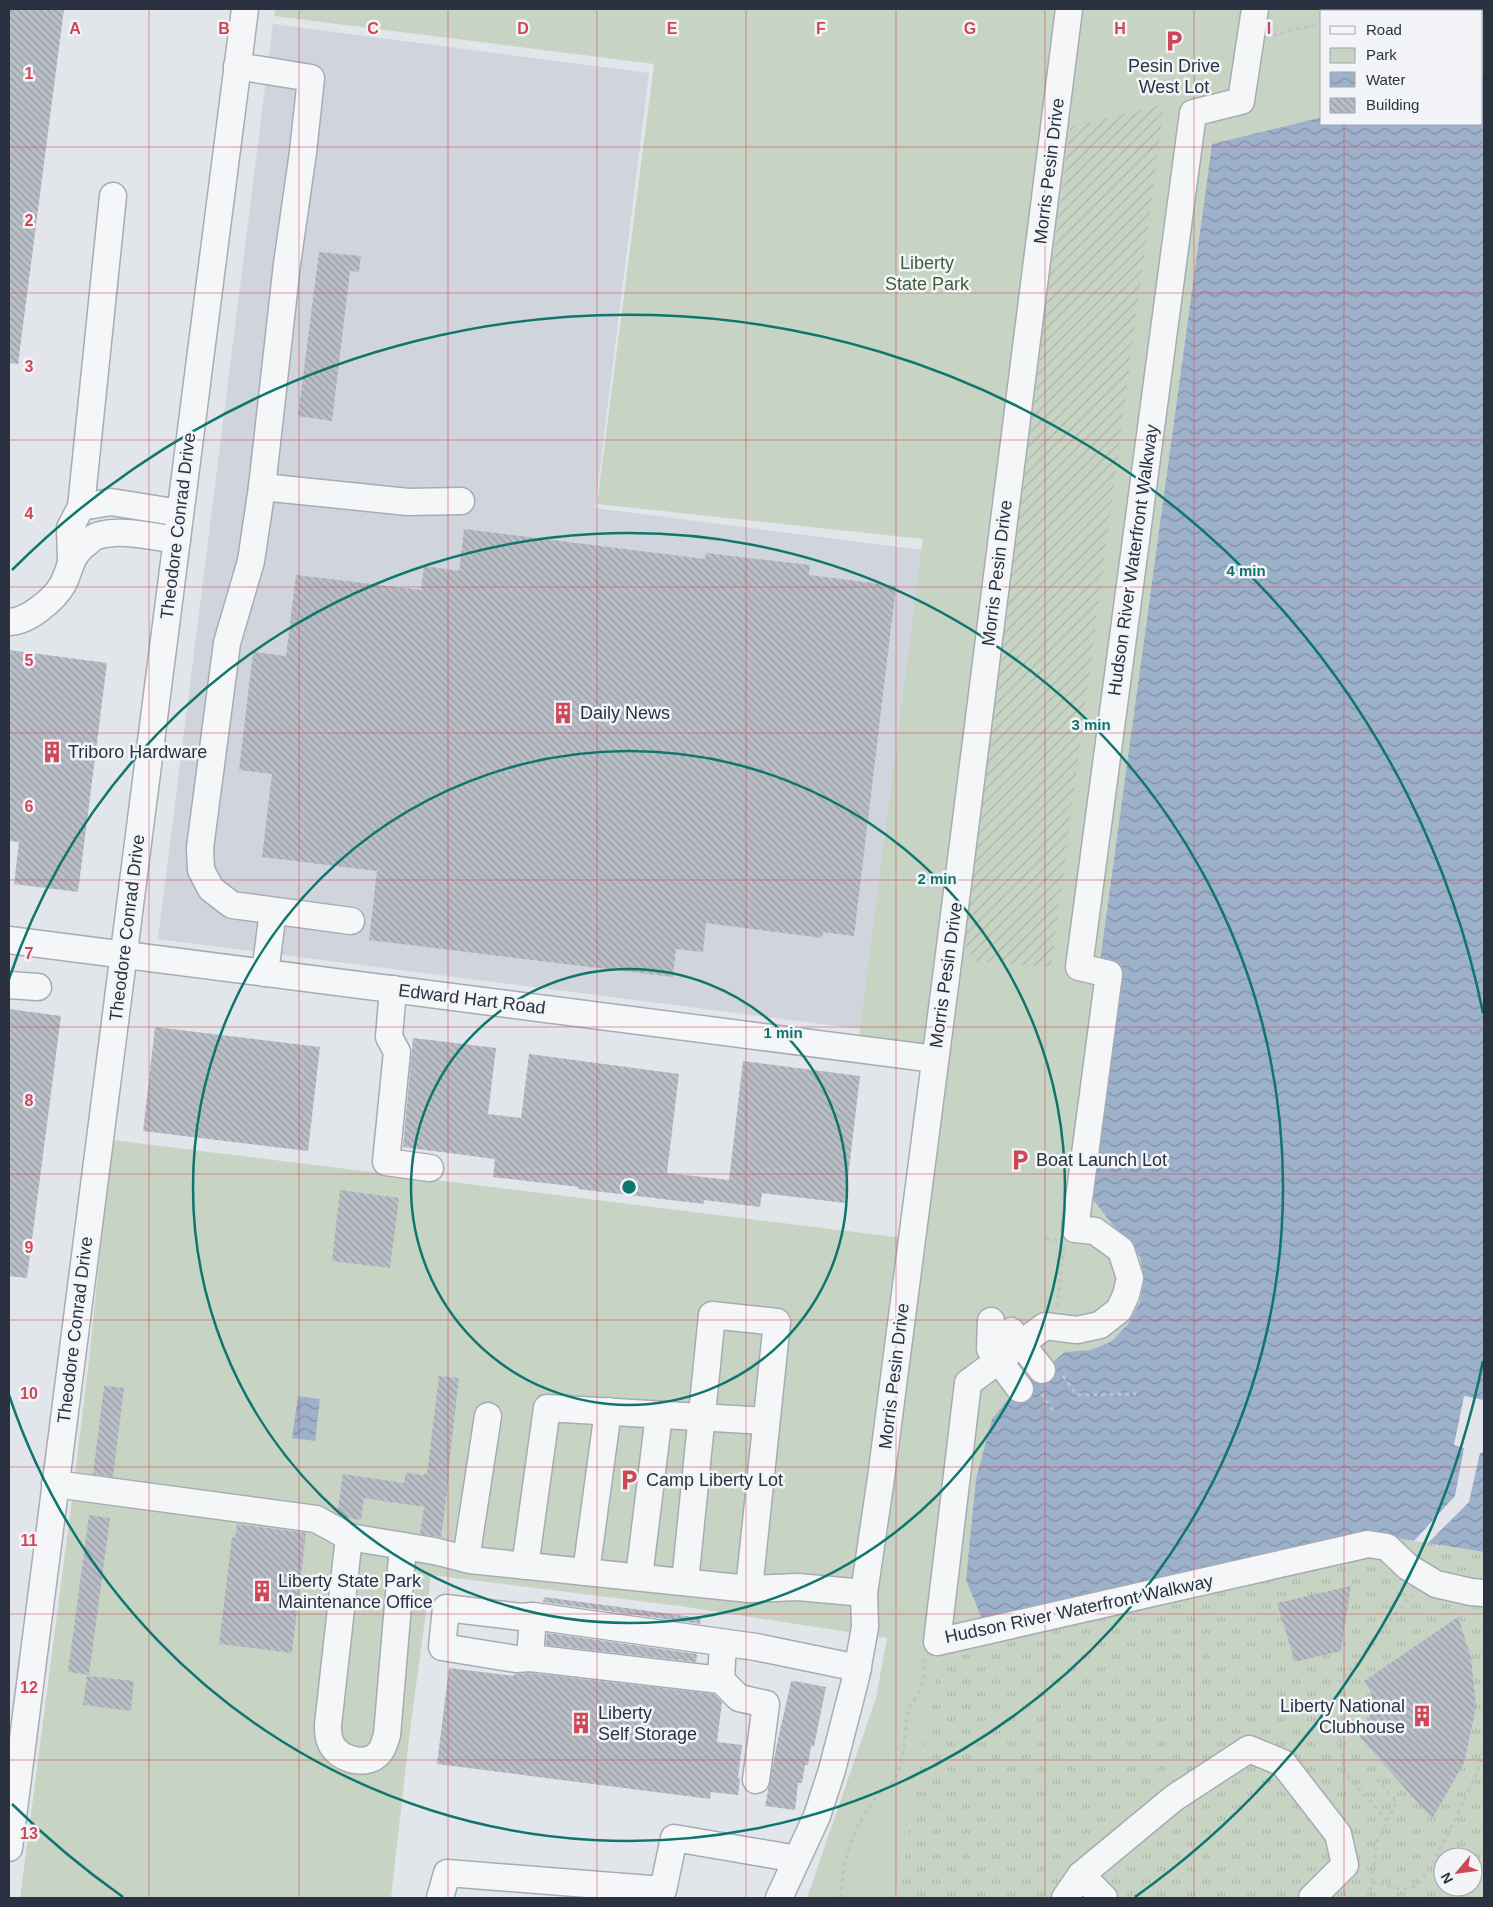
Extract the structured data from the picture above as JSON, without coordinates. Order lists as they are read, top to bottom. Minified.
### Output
{"streets":{"street":["Morris Pesin Drive","Theodore Conrad Drive","Hudson River Waterfront Walkway","Edward Hart Road"]},"crossings":[["Morris Pesin Drive","Edward Hart Road"],["Theodore Conrad Drive","Edward Hart Road"]],"parks":["Liberty State Park"],"places":{"parking":["Pesin Drive West Lot","Boat Launch Lot","Camp Liberty Lot"],"building":["Daily News","Triboro Hardware","Liberty State Park Maintenance Office","Liberty National Clubhouse","Liberty Self Storage"]},"legend":["Road","Park","Water","Building"],"north":"bottom left","grid":{"columns":["A","B","C","D","E","F","G","H","I"],"rows":["1","2","3","4","5","6","7","8","9","10","11","12","13"]},"rings":["4 min","3 min","2 min","1 min"]}
